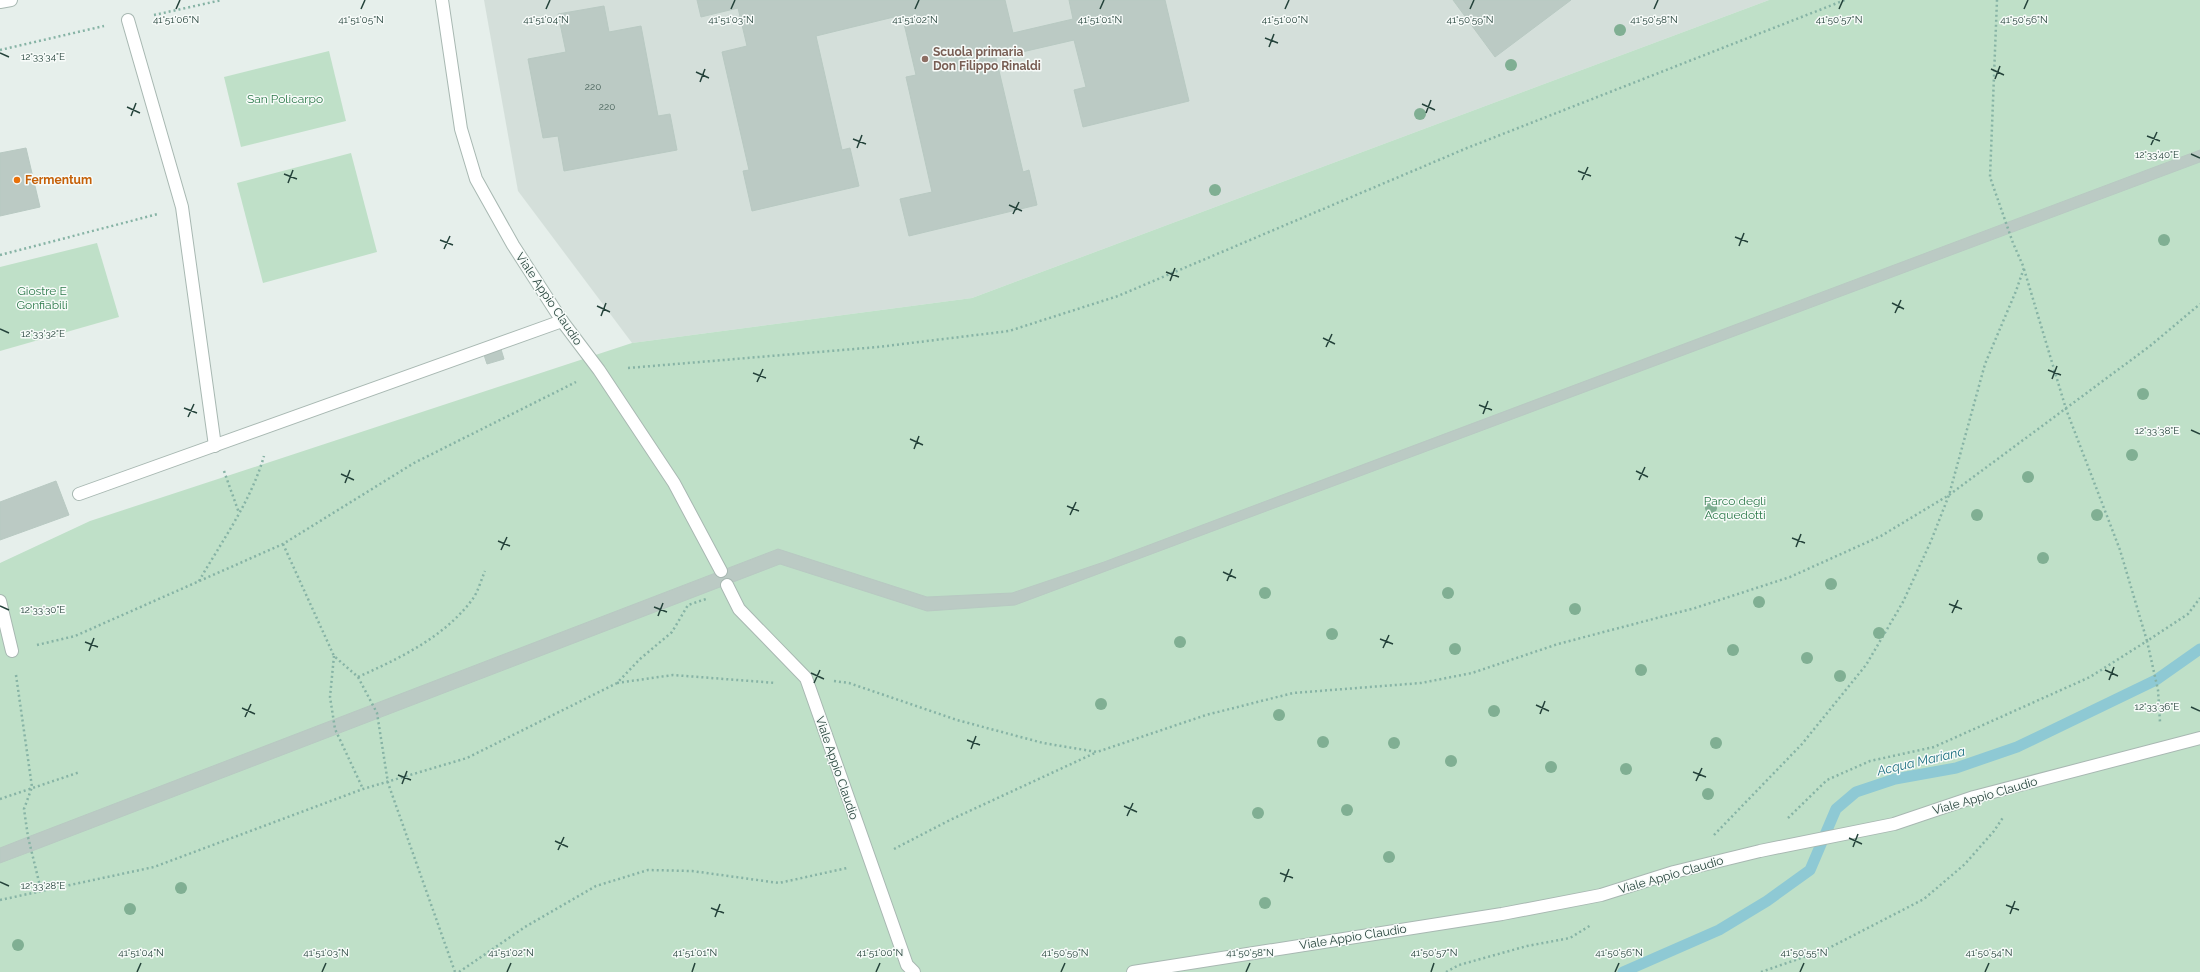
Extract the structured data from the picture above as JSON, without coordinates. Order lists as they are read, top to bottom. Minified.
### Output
{"streets":{"street":["Viale Appio Claudio"]},"water":["Acqua Mariana"],"parks":["San Policarpo","Giostre E Gonfiabili","Parco degli Acquedotti"],"places":["Scuola primaria Don Filippo Rinaldi","Fermentum"],"house_numbers":["220","220"],"coordinates":["41°51'05\"N","41°51'02\"N","41°50'59\"N","41°50'57\"N","41°50'56\"N","41°51'06\"N","41°51'04\"N","41°51'03\"N","41°51'01\"N","41°51'00\"N","41°50'58\"N","12°33'34\"E","12°33'40\"E","12°33'32\"E","12°33'38\"E","12°33'30\"E","12°33'36\"E","12°33'28\"E","41°50'55\"N","41°50'54\"N"]}
